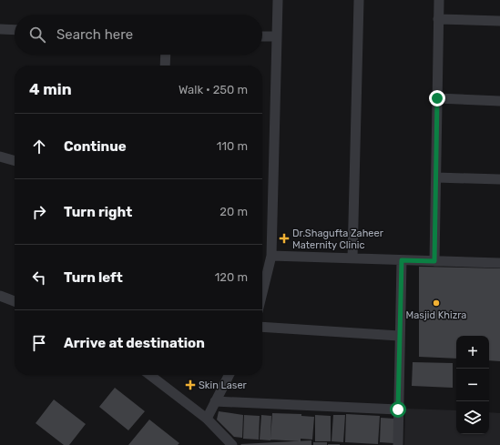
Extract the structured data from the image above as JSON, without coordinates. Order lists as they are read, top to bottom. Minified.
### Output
{"places":{"health":["Dr.Shagufta Zaheer Maternity Clinic","Skin Laser"],"other":["Masjid Khizra"]},"page":{"search":"Search here","heading":["4 min","Walk · 250 m"],"list":[["Continue","110 m"],["Turn right","20 m"],["Turn left","120 m"],"Arrive at destination"],"map_buttons":["+","−"]}}
